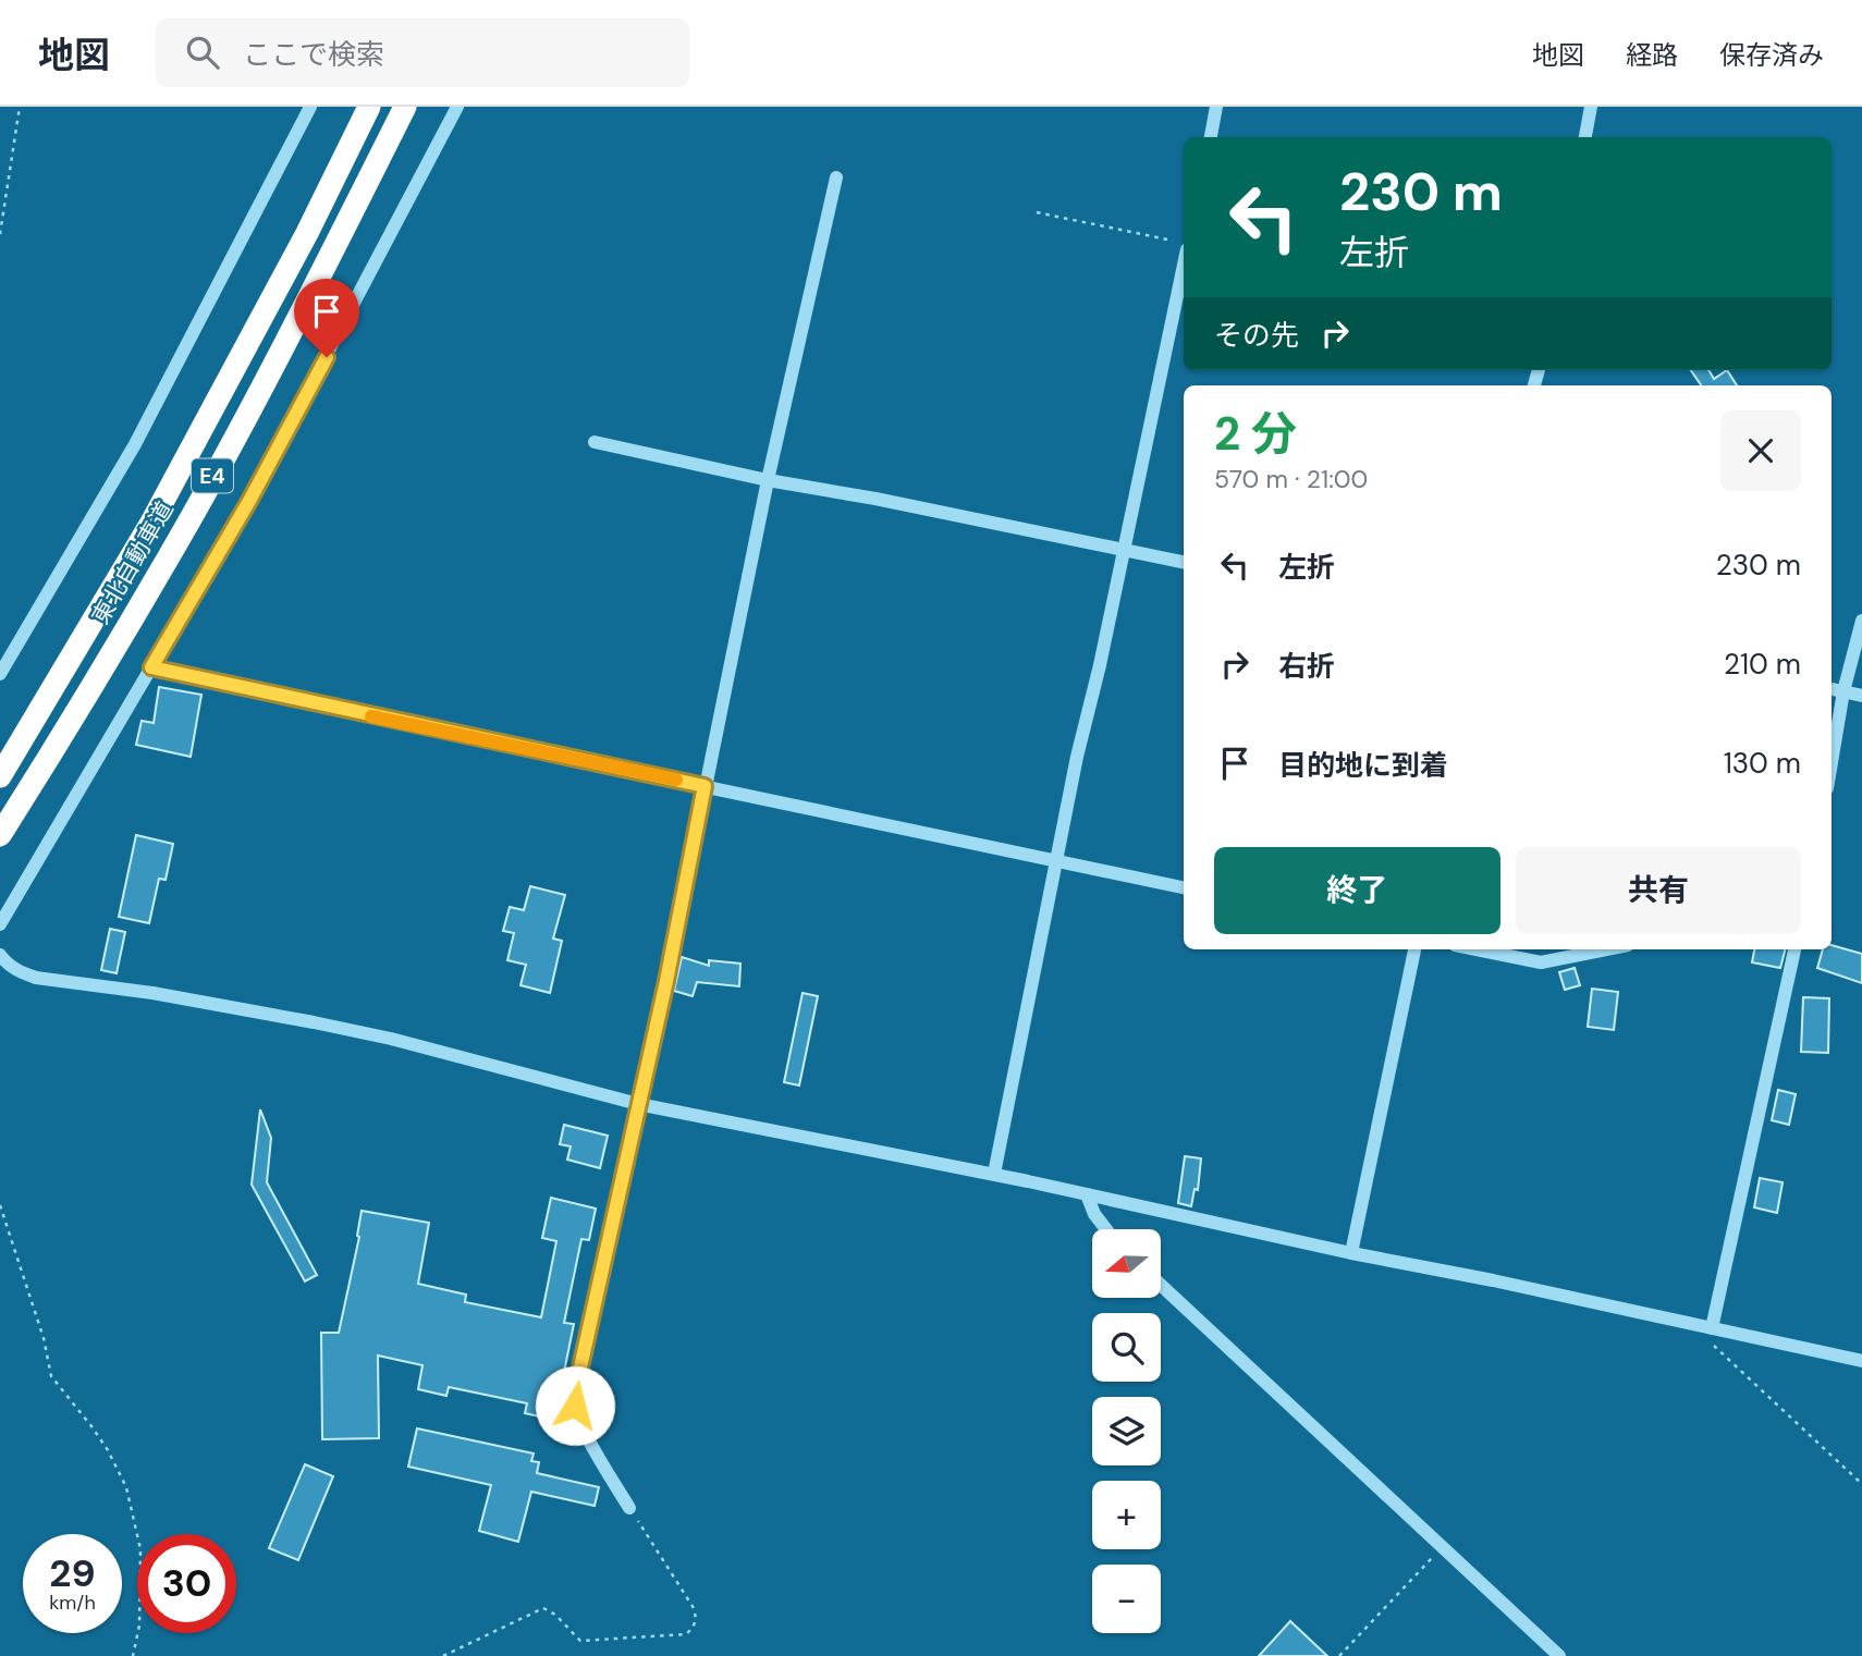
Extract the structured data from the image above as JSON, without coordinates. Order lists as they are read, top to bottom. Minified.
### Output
{"streets":{"highway":["E4","東北自動車道"]},"north":"left","page":{"header":"地図","search":"ここで検索","nav":["地図","経路","保存済み"],"turn":["230 m","左折"],"then":"その先","heading":["2 分","570 m · 21:00"],"list":[{"name":"左折","value":"230 m"},{"name":"右折","value":"210 m"},{"name":"目的地に到着","value":"130 m"}],"buttons":["終了","共有"],"map_buttons":["+","−"],"speed":"29 km/h","limit":"30"}}
